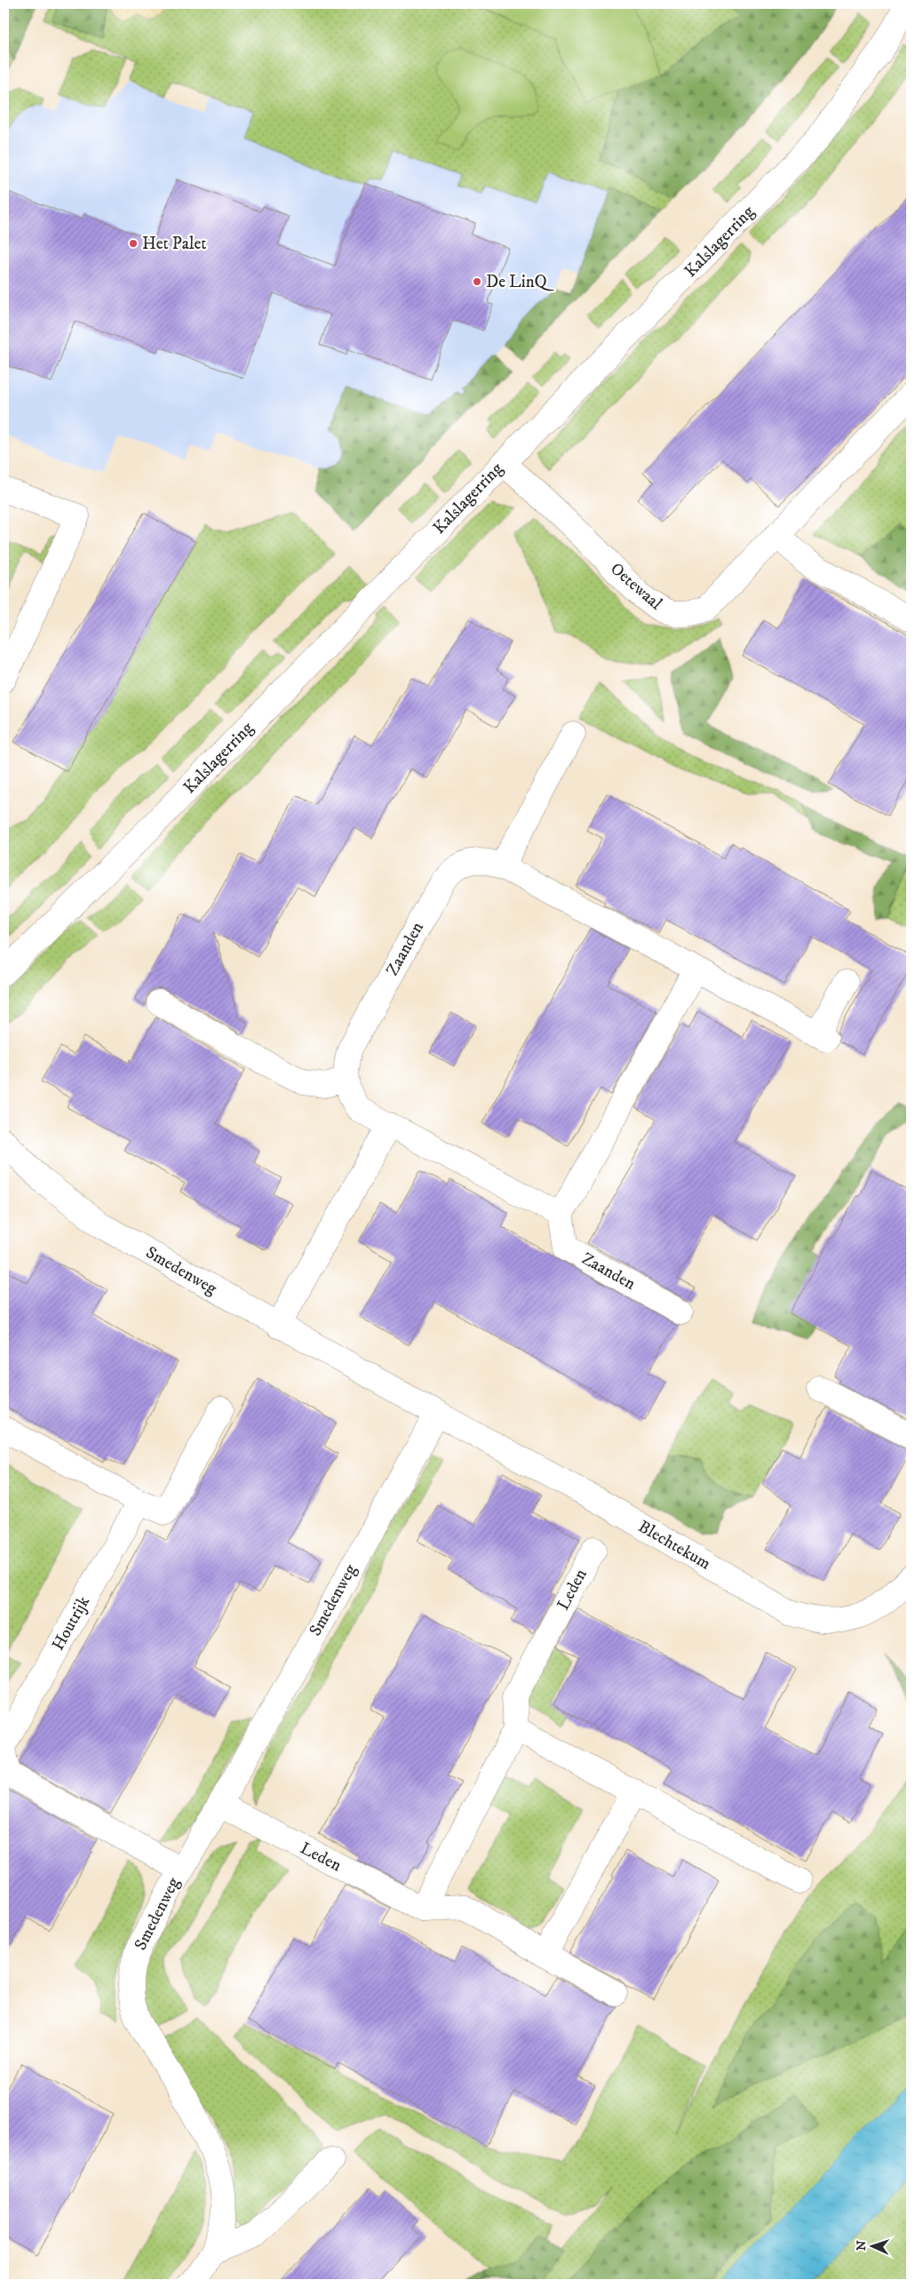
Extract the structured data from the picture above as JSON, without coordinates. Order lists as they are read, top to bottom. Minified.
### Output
{"streets":{"street":["Kalslagerring","Oetewaal","Zaanden","Smedenweg","Blechtekum","Leden","Houtrijk"]},"crossings":[["Kalslagerring","Oetewaal"],["Smedenweg","Blechtekum"],["Smedenweg","Leden"]],"places":["Het Palet","De LinQ"],"north":"left"}
